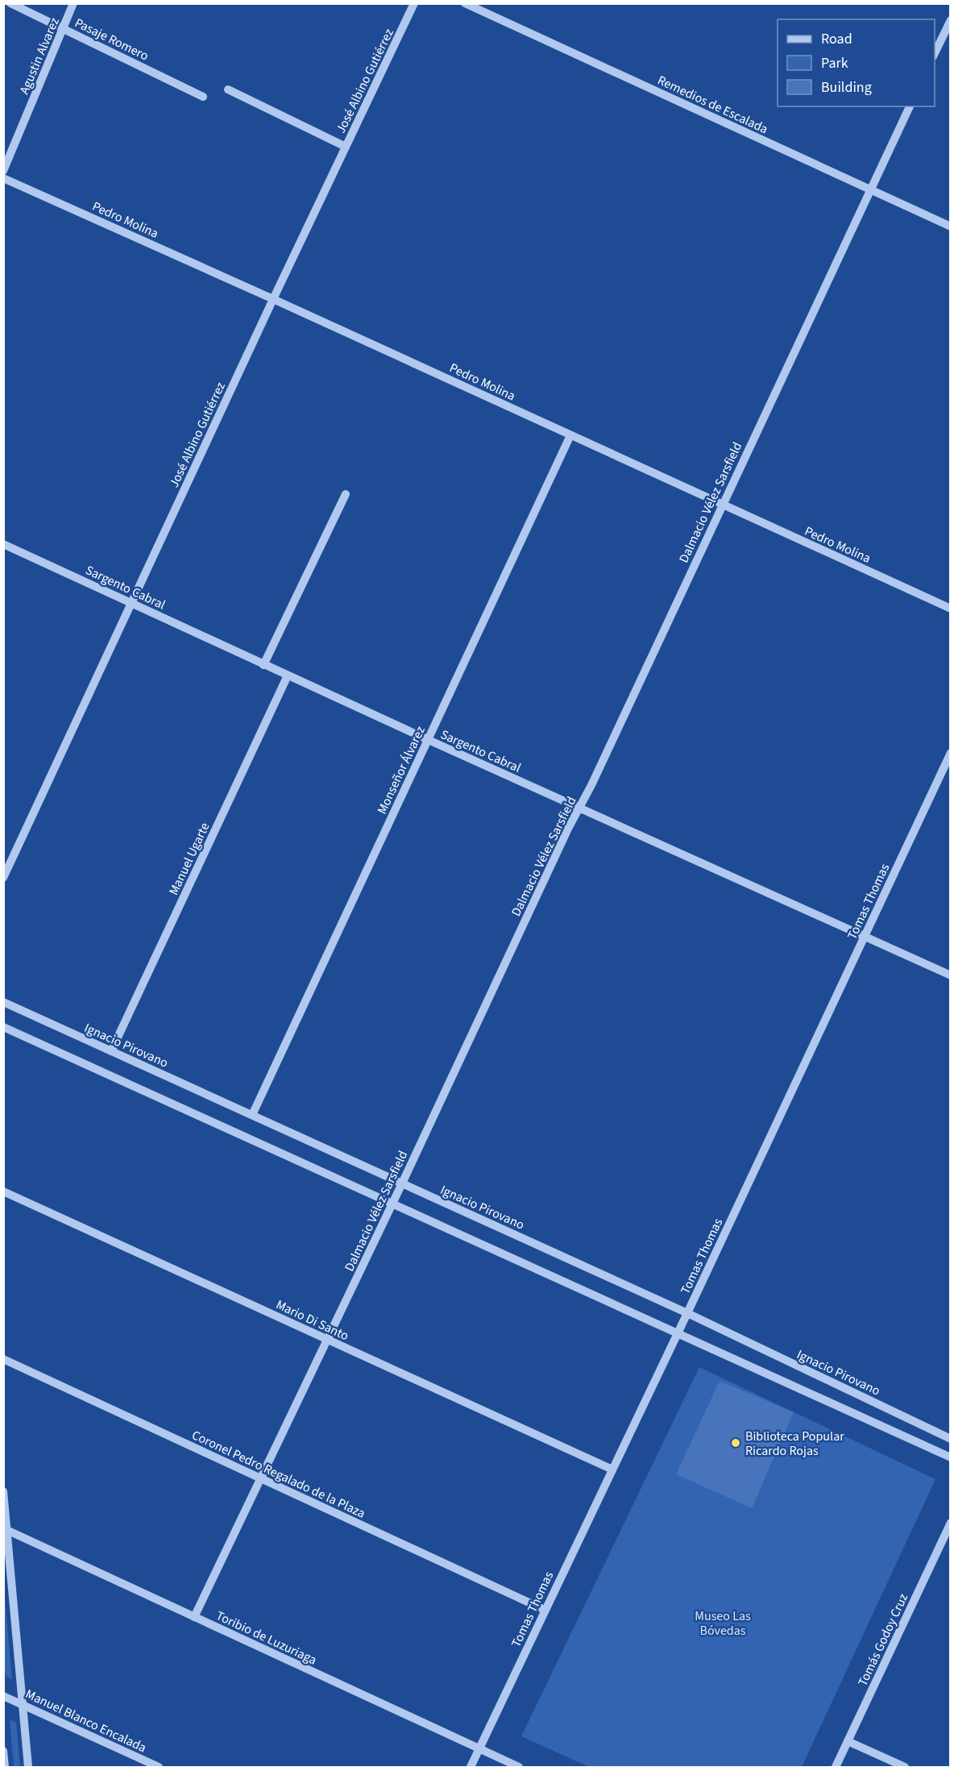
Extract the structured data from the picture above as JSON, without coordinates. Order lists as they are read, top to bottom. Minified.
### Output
{"streets":{"street":["Pasaje Romero","Agustin Alvarez","José Albino Gutiérrez","Remedios de Escalada","Pedro Molina","Dalmacio Vélez Sarsfield","Sargento Cabral","Monseñor Álvarez","Manuel Ugarte","Tomas Thomas","Ignacio Pirovano","Mario Di Santo","Coronel Pedro Regalado de la Plaza","Toribio de Luzuriaga","Tomás Godoy Cruz","Manuel Blanco Encalada"]},"crossings":[["Pasaje Romero","Agustin Alvarez"],["José Albino Gutiérrez","Pedro Molina"],["José Albino Gutiérrez","Sargento Cabral"],["Remedios de Escalada","Dalmacio Vélez Sarsfield"],["Pedro Molina","Dalmacio Vélez Sarsfield"],["Pedro Molina","Monseñor Álvarez"],["Dalmacio Vélez Sarsfield","Sargento Cabral"],["Dalmacio Vélez Sarsfield","Ignacio Pirovano"],["Dalmacio Vélez Sarsfield","Mario Di Santo"],["Dalmacio Vélez Sarsfield","Coronel Pedro Regalado de la Plaza"],["Dalmacio Vélez Sarsfield","Toribio de Luzuriaga"],["Sargento Cabral","Monseñor Álvarez"],["Sargento Cabral","Manuel Ugarte"],["Sargento Cabral","Tomas Thomas"],["Monseñor Álvarez","Ignacio Pirovano"],["Manuel Ugarte","Ignacio Pirovano"],["Tomas Thomas","Ignacio Pirovano"],["Tomas Thomas","Mario Di Santo"],["Tomas Thomas","Coronel Pedro Regalado de la Plaza"],["Tomas Thomas","Toribio de Luzuriaga"]],"parks":["Museo Las Bóvedas"],"places":["Biblioteca Popular Ricardo Rojas"],"legend":["Road","Park","Building"]}
